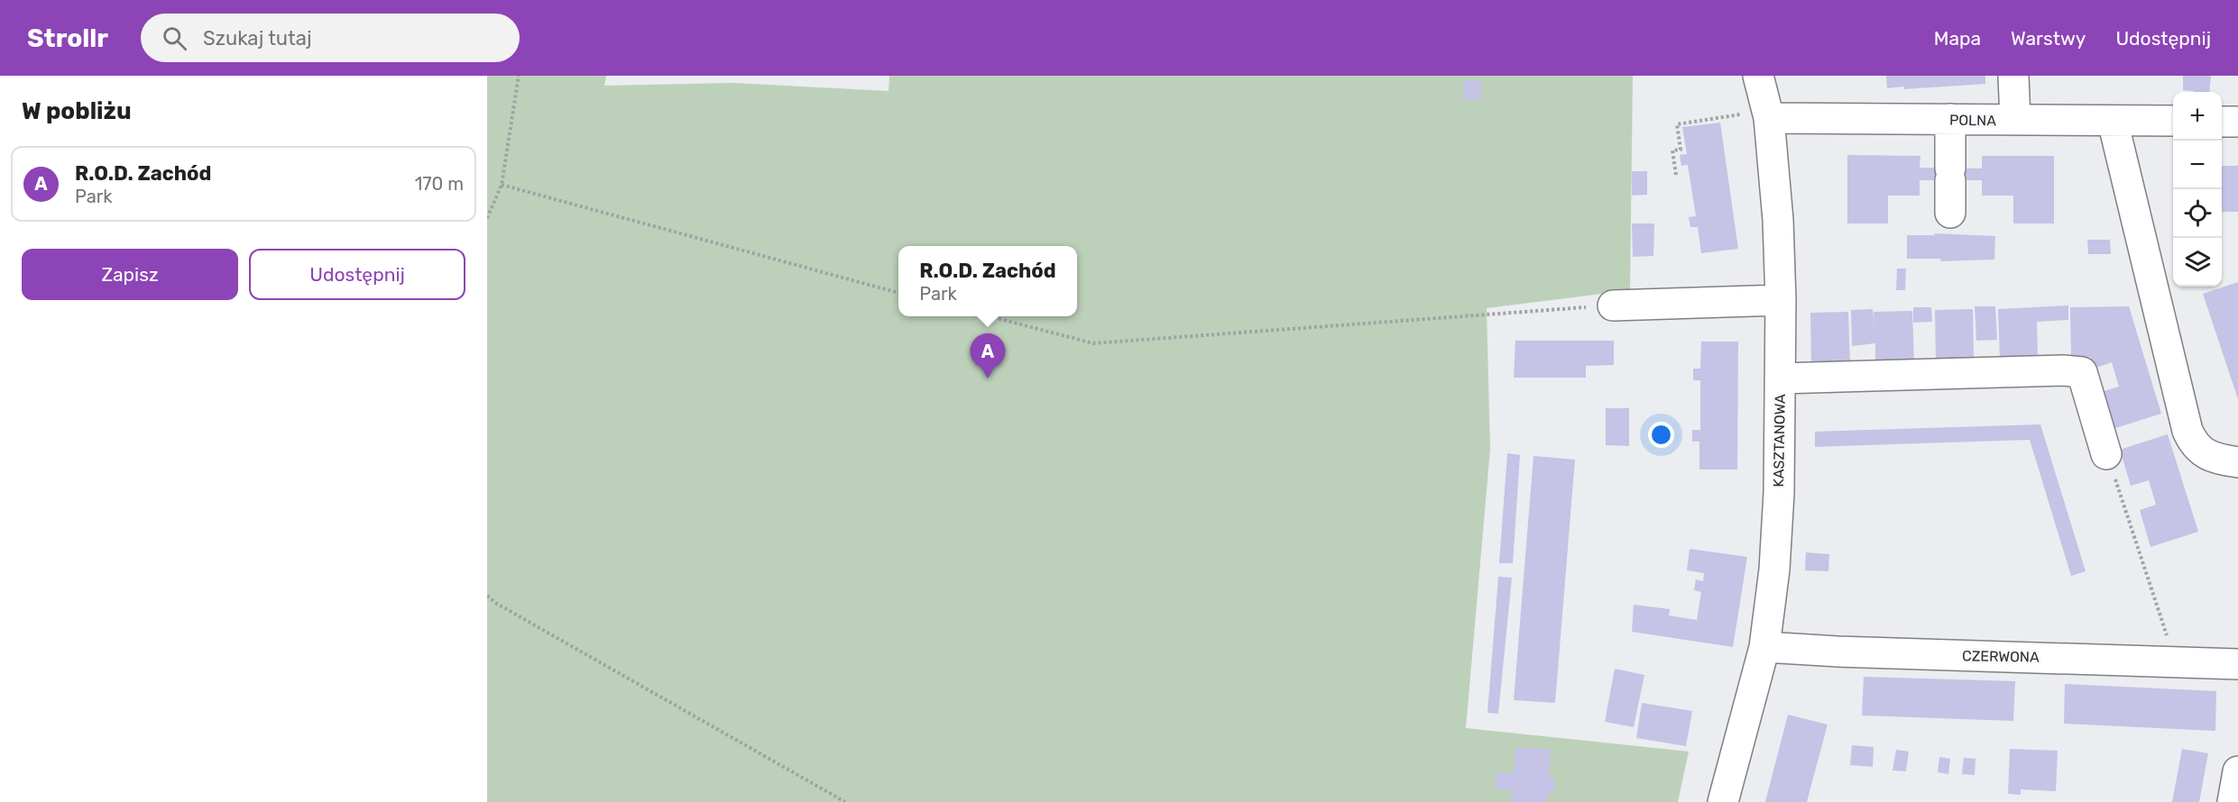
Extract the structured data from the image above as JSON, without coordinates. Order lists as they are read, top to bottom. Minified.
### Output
{"streets":{"street":["POLNA","KASZTANOWA","CZERWONA"]},"crossings":[["POLNA","KASZTANOWA"],["KASZTANOWA","CZERWONA"]],"page":{"header":"Strollr","search":"Szukaj tutaj","nav":["Mapa","Warstwy","Udostępnij"],"heading":"W pobliżu","map_buttons":["+","−"],"list":[{"mark":"A","name":"R.O.D. Zachód","note":"Park","value":"170 m"}],"buttons":["Zapisz","Udostępnij"],"popup":["R.O.D. Zachód","Park"],"pins":"A"}}
